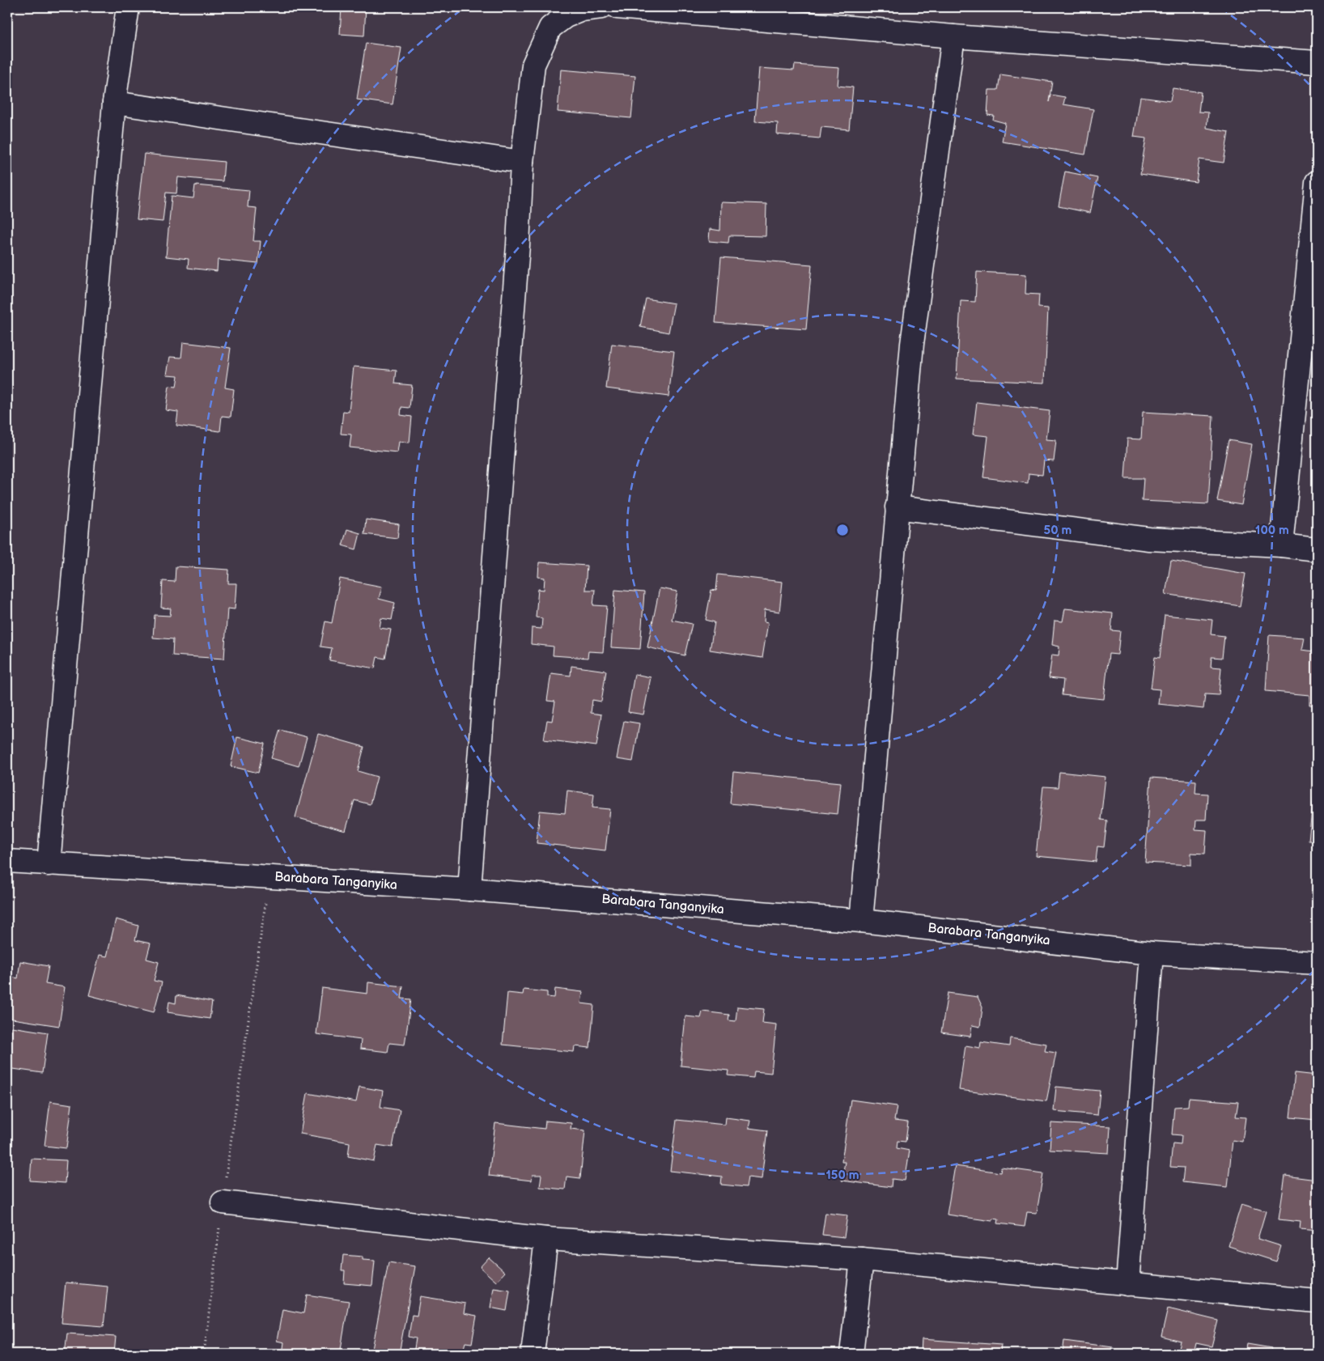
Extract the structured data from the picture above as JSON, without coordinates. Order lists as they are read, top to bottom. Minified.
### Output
{"streets":{"street":["Barabara Tanganyika"]},"rings":["50 m","100 m","150 m"]}
